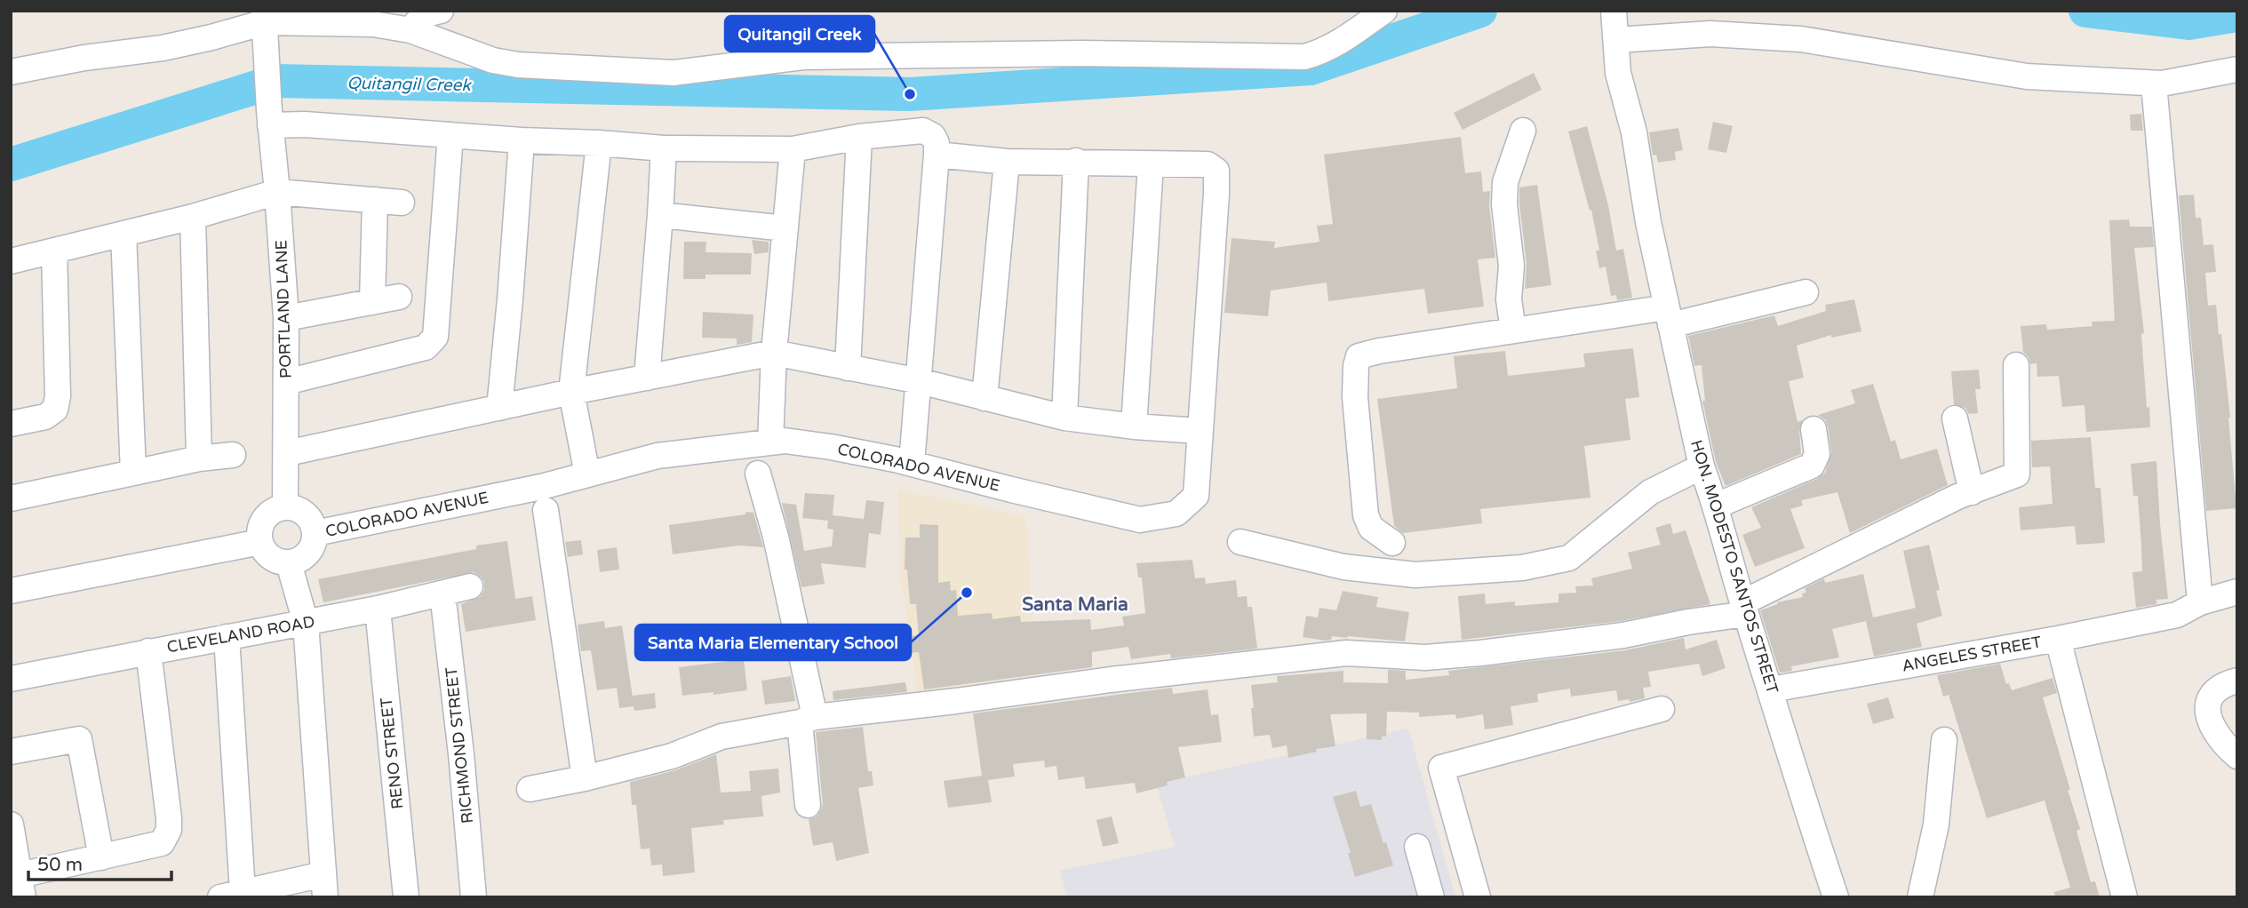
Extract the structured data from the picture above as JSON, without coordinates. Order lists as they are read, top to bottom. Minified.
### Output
{"streets":{"street":["PORTLAND LANE","COLORADO AVENUE","HON. MODESTO SANTOS STREET","CLEVELAND ROAD","ANGELES STREET","RICHMOND STREET","RENO STREET"]},"crossings":[["PORTLAND LANE","COLORADO AVENUE"],["HON. MODESTO SANTOS STREET","ANGELES STREET"],["CLEVELAND ROAD","RICHMOND STREET"],["CLEVELAND ROAD","RENO STREET"]],"districts":["Santa Maria"],"water":["Quitangil Creek"],"places":["Quitangil Creek","Santa Maria Elementary School"],"scale_bar":"50 m"}
